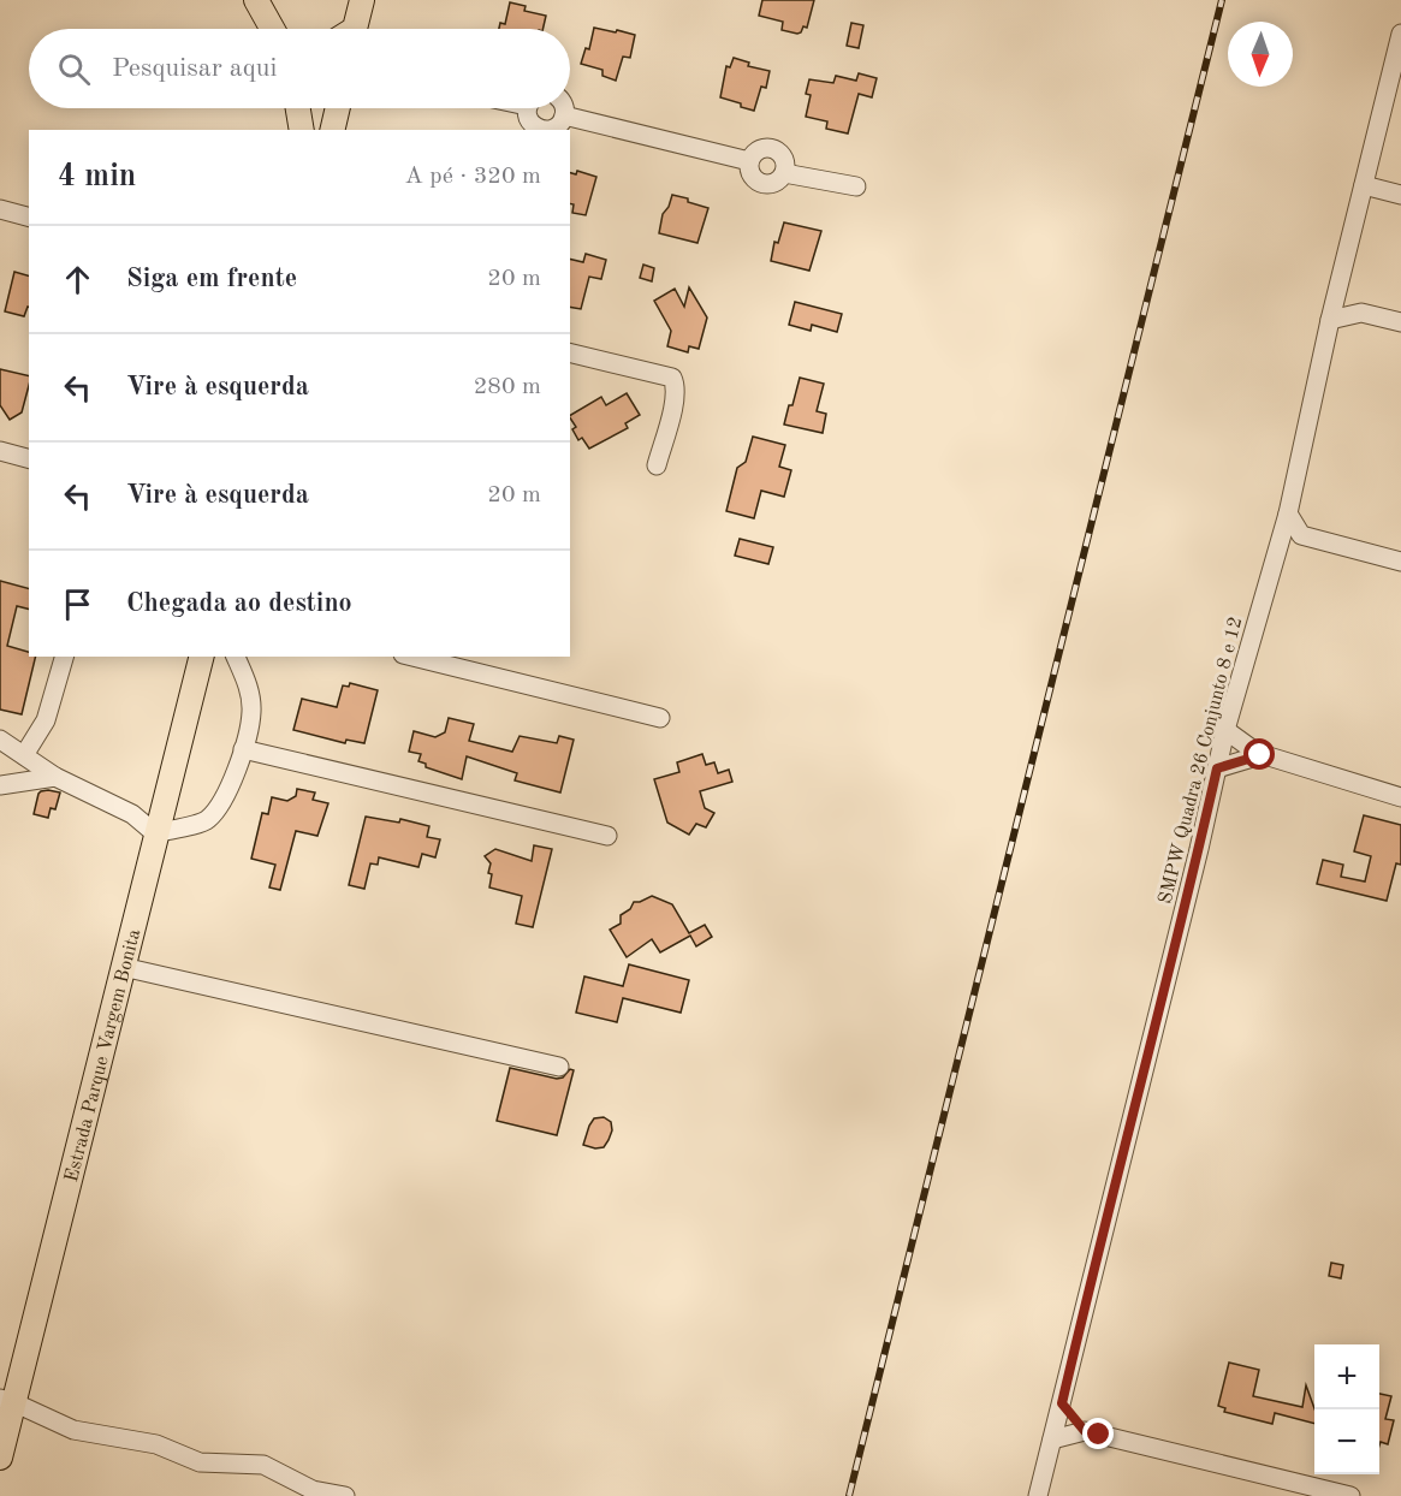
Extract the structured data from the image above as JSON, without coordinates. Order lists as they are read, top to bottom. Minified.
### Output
{"streets":{"main road":["Estrada Parque Vargem Bonita"],"street":["SMPW Quadra 26 Conjunto 8 e 12"]},"north":"bottom","page":{"search":"Pesquisar aqui","heading":["4 min","A pé · 320 m"],"list":[["Siga em frente","20 m"],["Vire à esquerda","280 m"],["Vire à esquerda","20 m"],"Chegada ao destino"],"map_buttons":["+","−"]}}
